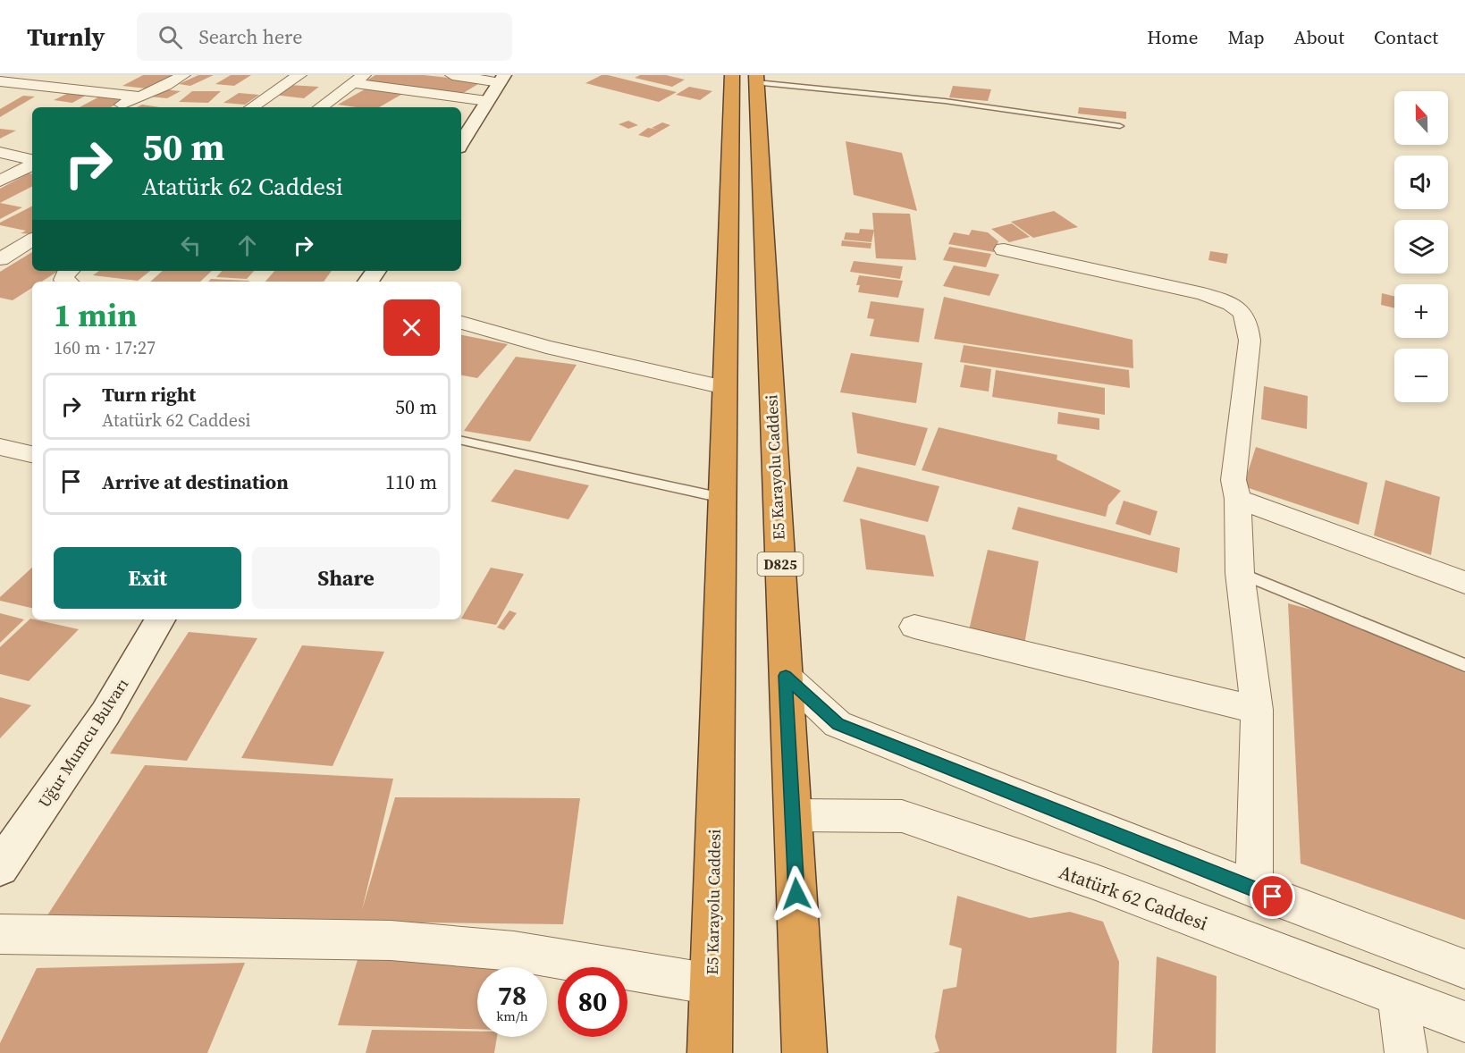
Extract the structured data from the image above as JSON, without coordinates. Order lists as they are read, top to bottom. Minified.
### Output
{"streets":{"highway":["E5 Karayolu Caddesi","D825"],"street":["Uğur Mumcu Bulvarı","Atatürk 62 Caddesi"]},"crossings":[["E5 Karayolu Caddesi","Atatürk 62 Caddesi"]],"north":"top","page":{"header":"Turnly","search":"Search here","nav":["Home","Map","About","Contact"],"map_buttons":["+","−"],"turn":["50 m","Atatürk 62 Caddesi"],"heading":["1 min","160 m · 17:27"],"list":[{"name":"Turn right","note":"Atatürk 62 Caddesi","value":"50 m"},{"name":"Arrive at destination","value":"110 m"}],"buttons":["Exit","Share"],"speed":"78 km/h","limit":"80"}}
